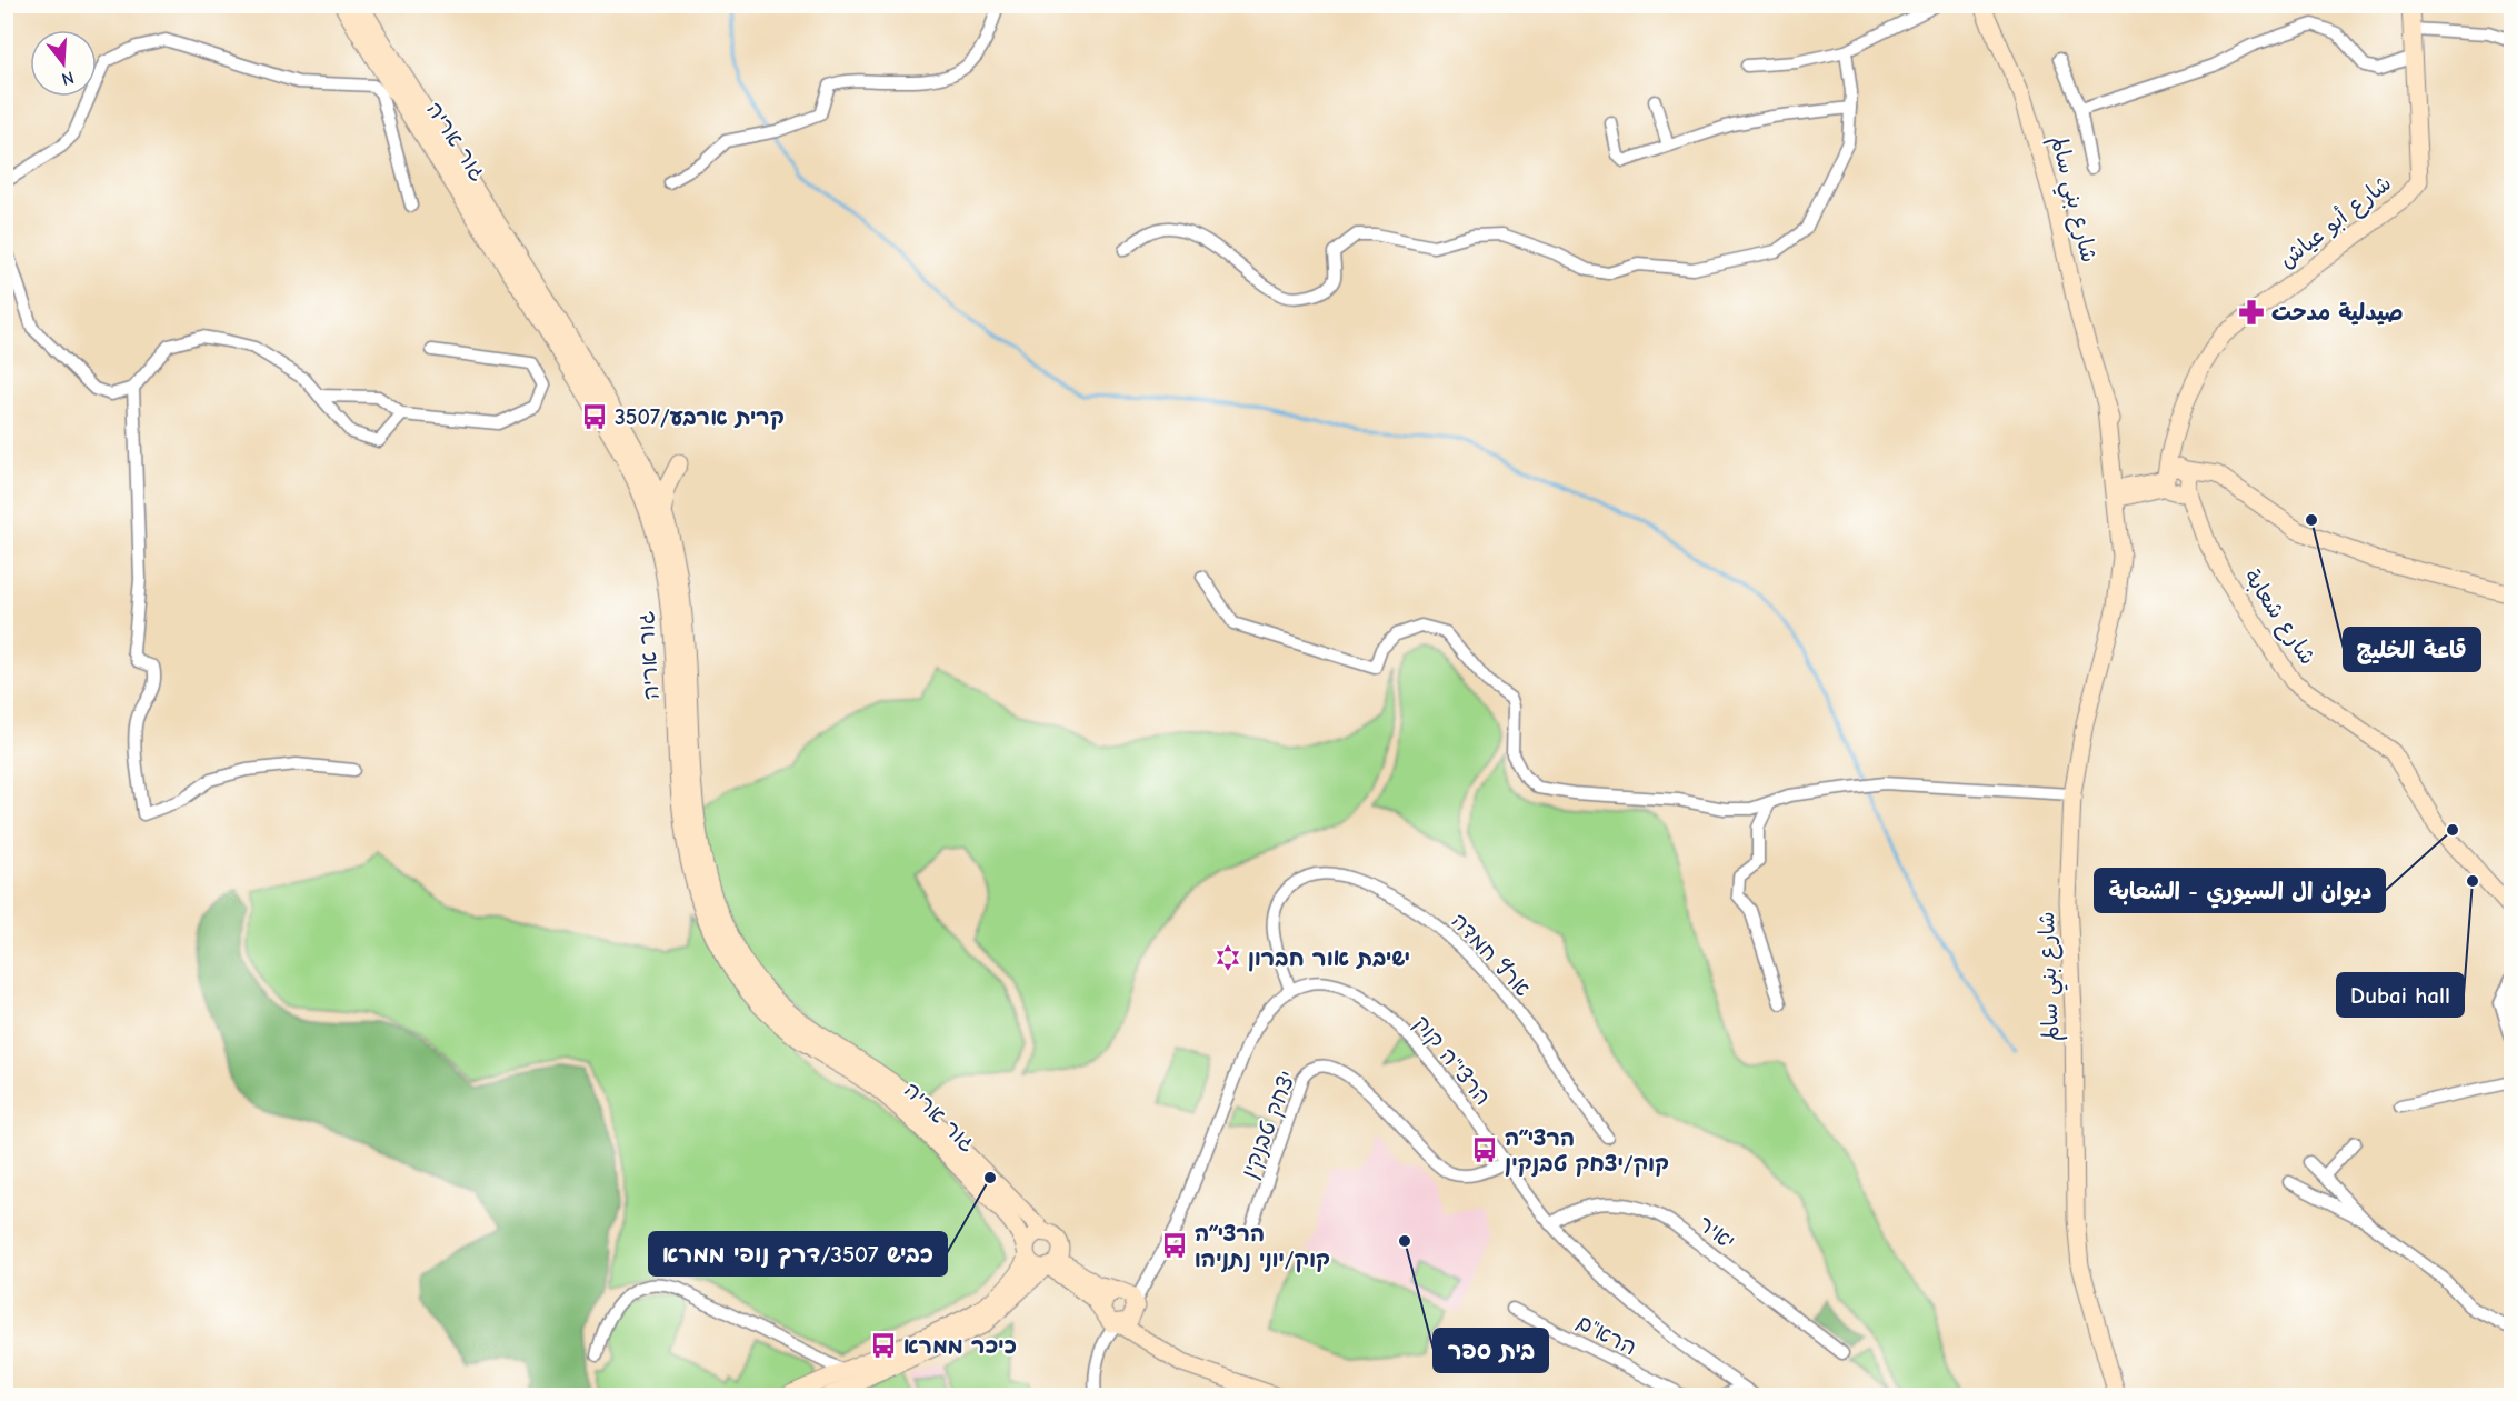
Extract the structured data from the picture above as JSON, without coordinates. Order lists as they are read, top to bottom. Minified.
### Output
{"streets":{"main road":["גור אריה","شارع بني سالم","شارع أبو عياش","شارع شعابة"],"street":["ארץ חמדה","הרצי\"ה קוק","יצחק טבנקין","יאיר","הרא\"ם"]},"crossings":[["شارع أبو عياش","شارع شعابة"],["ארץ חמדה","הרצי\"ה קוק"],["הרצי\"ה קוק","יצחק טבנקין"],["הרצי\"ה קוק","יאיר"]],"places":{"pharmacy":["صيدلية مدحت"],"bus stop":["קרית ארבע/3507","הרצי״ה קוק/יצחק טבנקין","הרצי״ה קוק/יוני נתניהו","כיכר ממרא"],"other":["قاعة الخليج","ديوان ال السيوري - الشعابة","Dubai hall","כביש 3507/דרך נופי ממרא","בית ספר"],"synagogue":["ישיבת אור חברון"]},"north":"bottom"}
